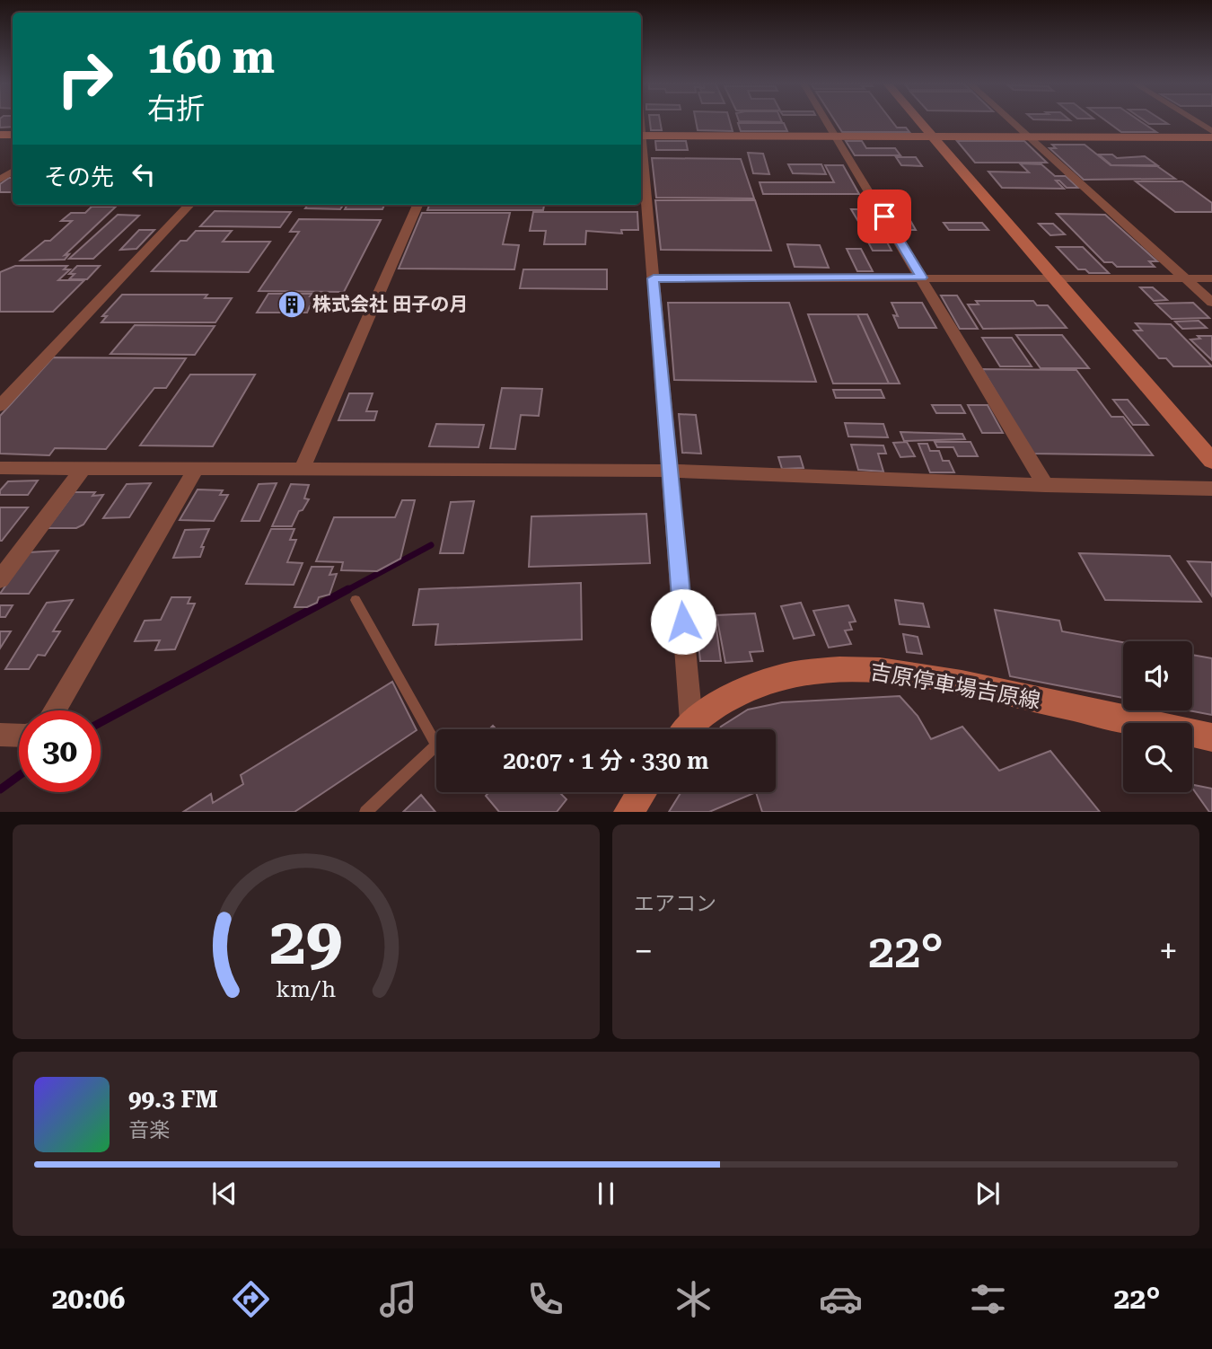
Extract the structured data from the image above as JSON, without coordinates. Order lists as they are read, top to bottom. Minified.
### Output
{"streets":{"street":["吉原停車場吉原線"]},"places":{"building":["株式会社 田子の月"]},"page":{"turn":["160 m","右折"],"then":"その先","limit":"30","trip":"20:07 · 1 分 · 330 m","tile":"エアコン","heat":["−","22°","+"],"song":["99.3 FM","音楽"],"tabs":["20:06","22°"],"gauge":["29","km/h"]}}
